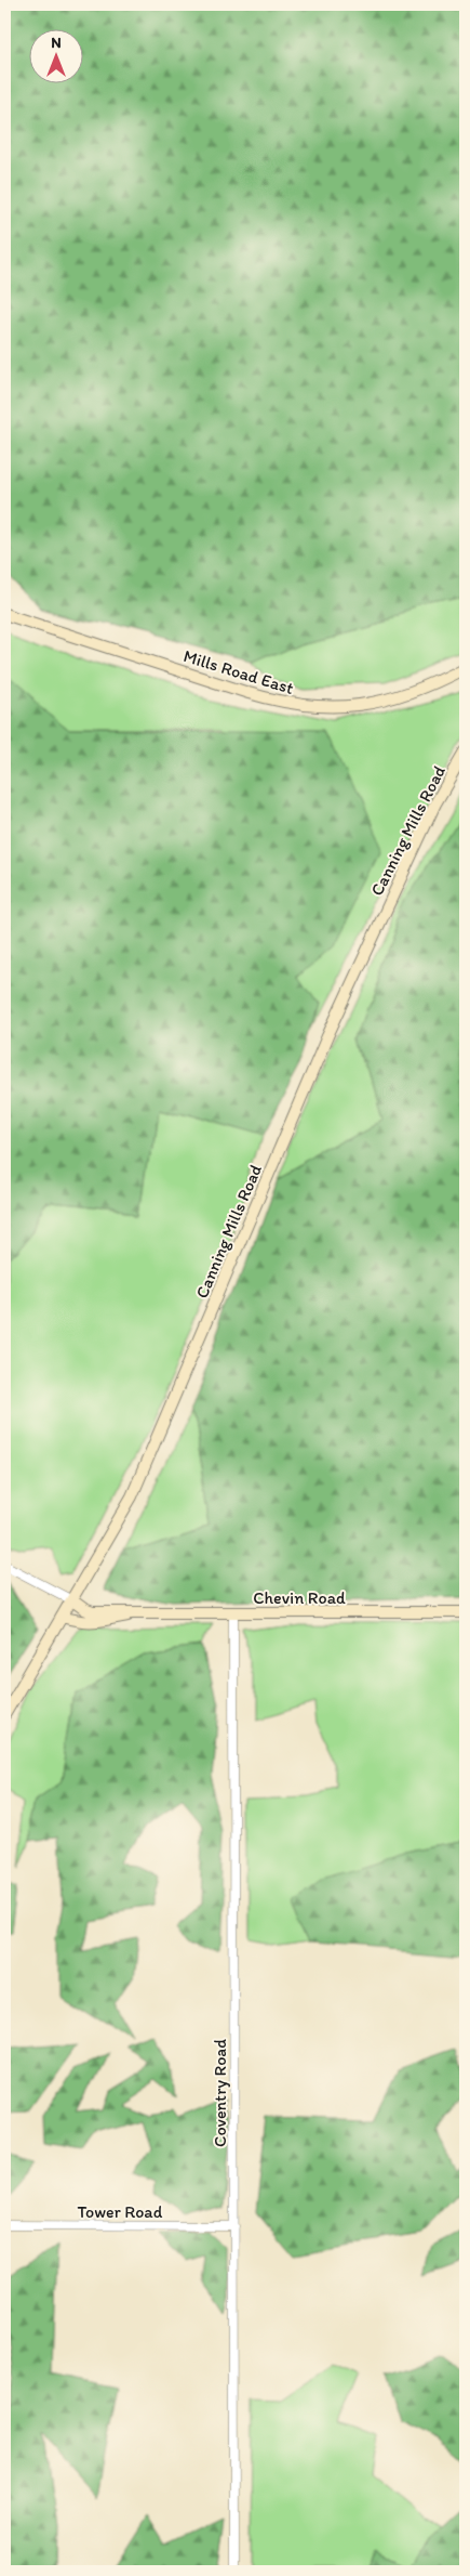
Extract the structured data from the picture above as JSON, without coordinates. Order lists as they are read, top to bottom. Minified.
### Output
{"streets":{"main road":["Mills Road East","Canning Mills Road","Chevin Road"],"street":["Coventry Road","Tower Road"]},"crossings":[["Canning Mills Road","Chevin Road"],["Chevin Road","Coventry Road"],["Coventry Road","Tower Road"]],"north":"top"}
